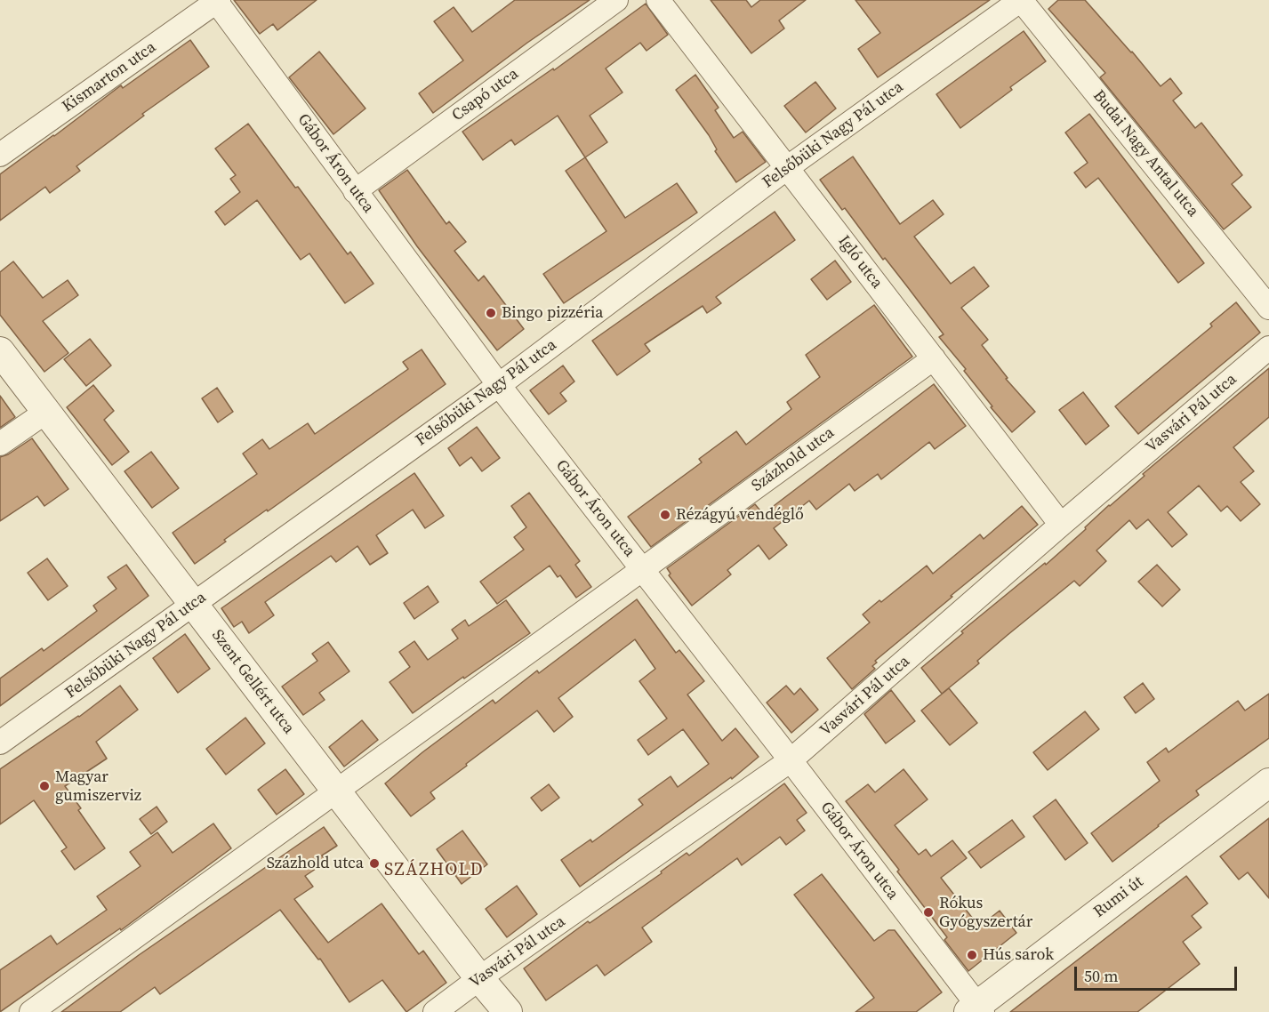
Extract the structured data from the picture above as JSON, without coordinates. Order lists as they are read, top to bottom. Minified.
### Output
{"streets":{"street":["Kismarton utca","Csapó utca","Felsőbüki Nagy Pál utca","Budai Nagy Antal utca","Gábor Áron utca","Igló utca","Vasvári Pál utca","Százhold utca","Szent Gellért utca","Rumi út"]},"crossings":[["Kismarton utca","Gábor Áron utca"],["Csapó utca","Gábor Áron utca"],["Felsőbüki Nagy Pál utca","Budai Nagy Antal utca"],["Felsőbüki Nagy Pál utca","Gábor Áron utca"],["Felsőbüki Nagy Pál utca","Igló utca"],["Felsőbüki Nagy Pál utca","Szent Gellért utca"],["Gábor Áron utca","Vasvári Pál utca"],["Gábor Áron utca","Százhold utca"],["Gábor Áron utca","Rumi út"],["Igló utca","Vasvári Pál utca"],["Igló utca","Százhold utca"],["Vasvári Pál utca","Szent Gellért utca"],["Százhold utca","Szent Gellért utca"]],"districts":["SZÁZHOLD"],"places":["Bingo pizzéria","Rézágyú vendéglő","Magyar gumiszerviz","Százhold utca","Rókus Gyógyszertár","Hús sarok"],"scale_bar":"50 m"}
